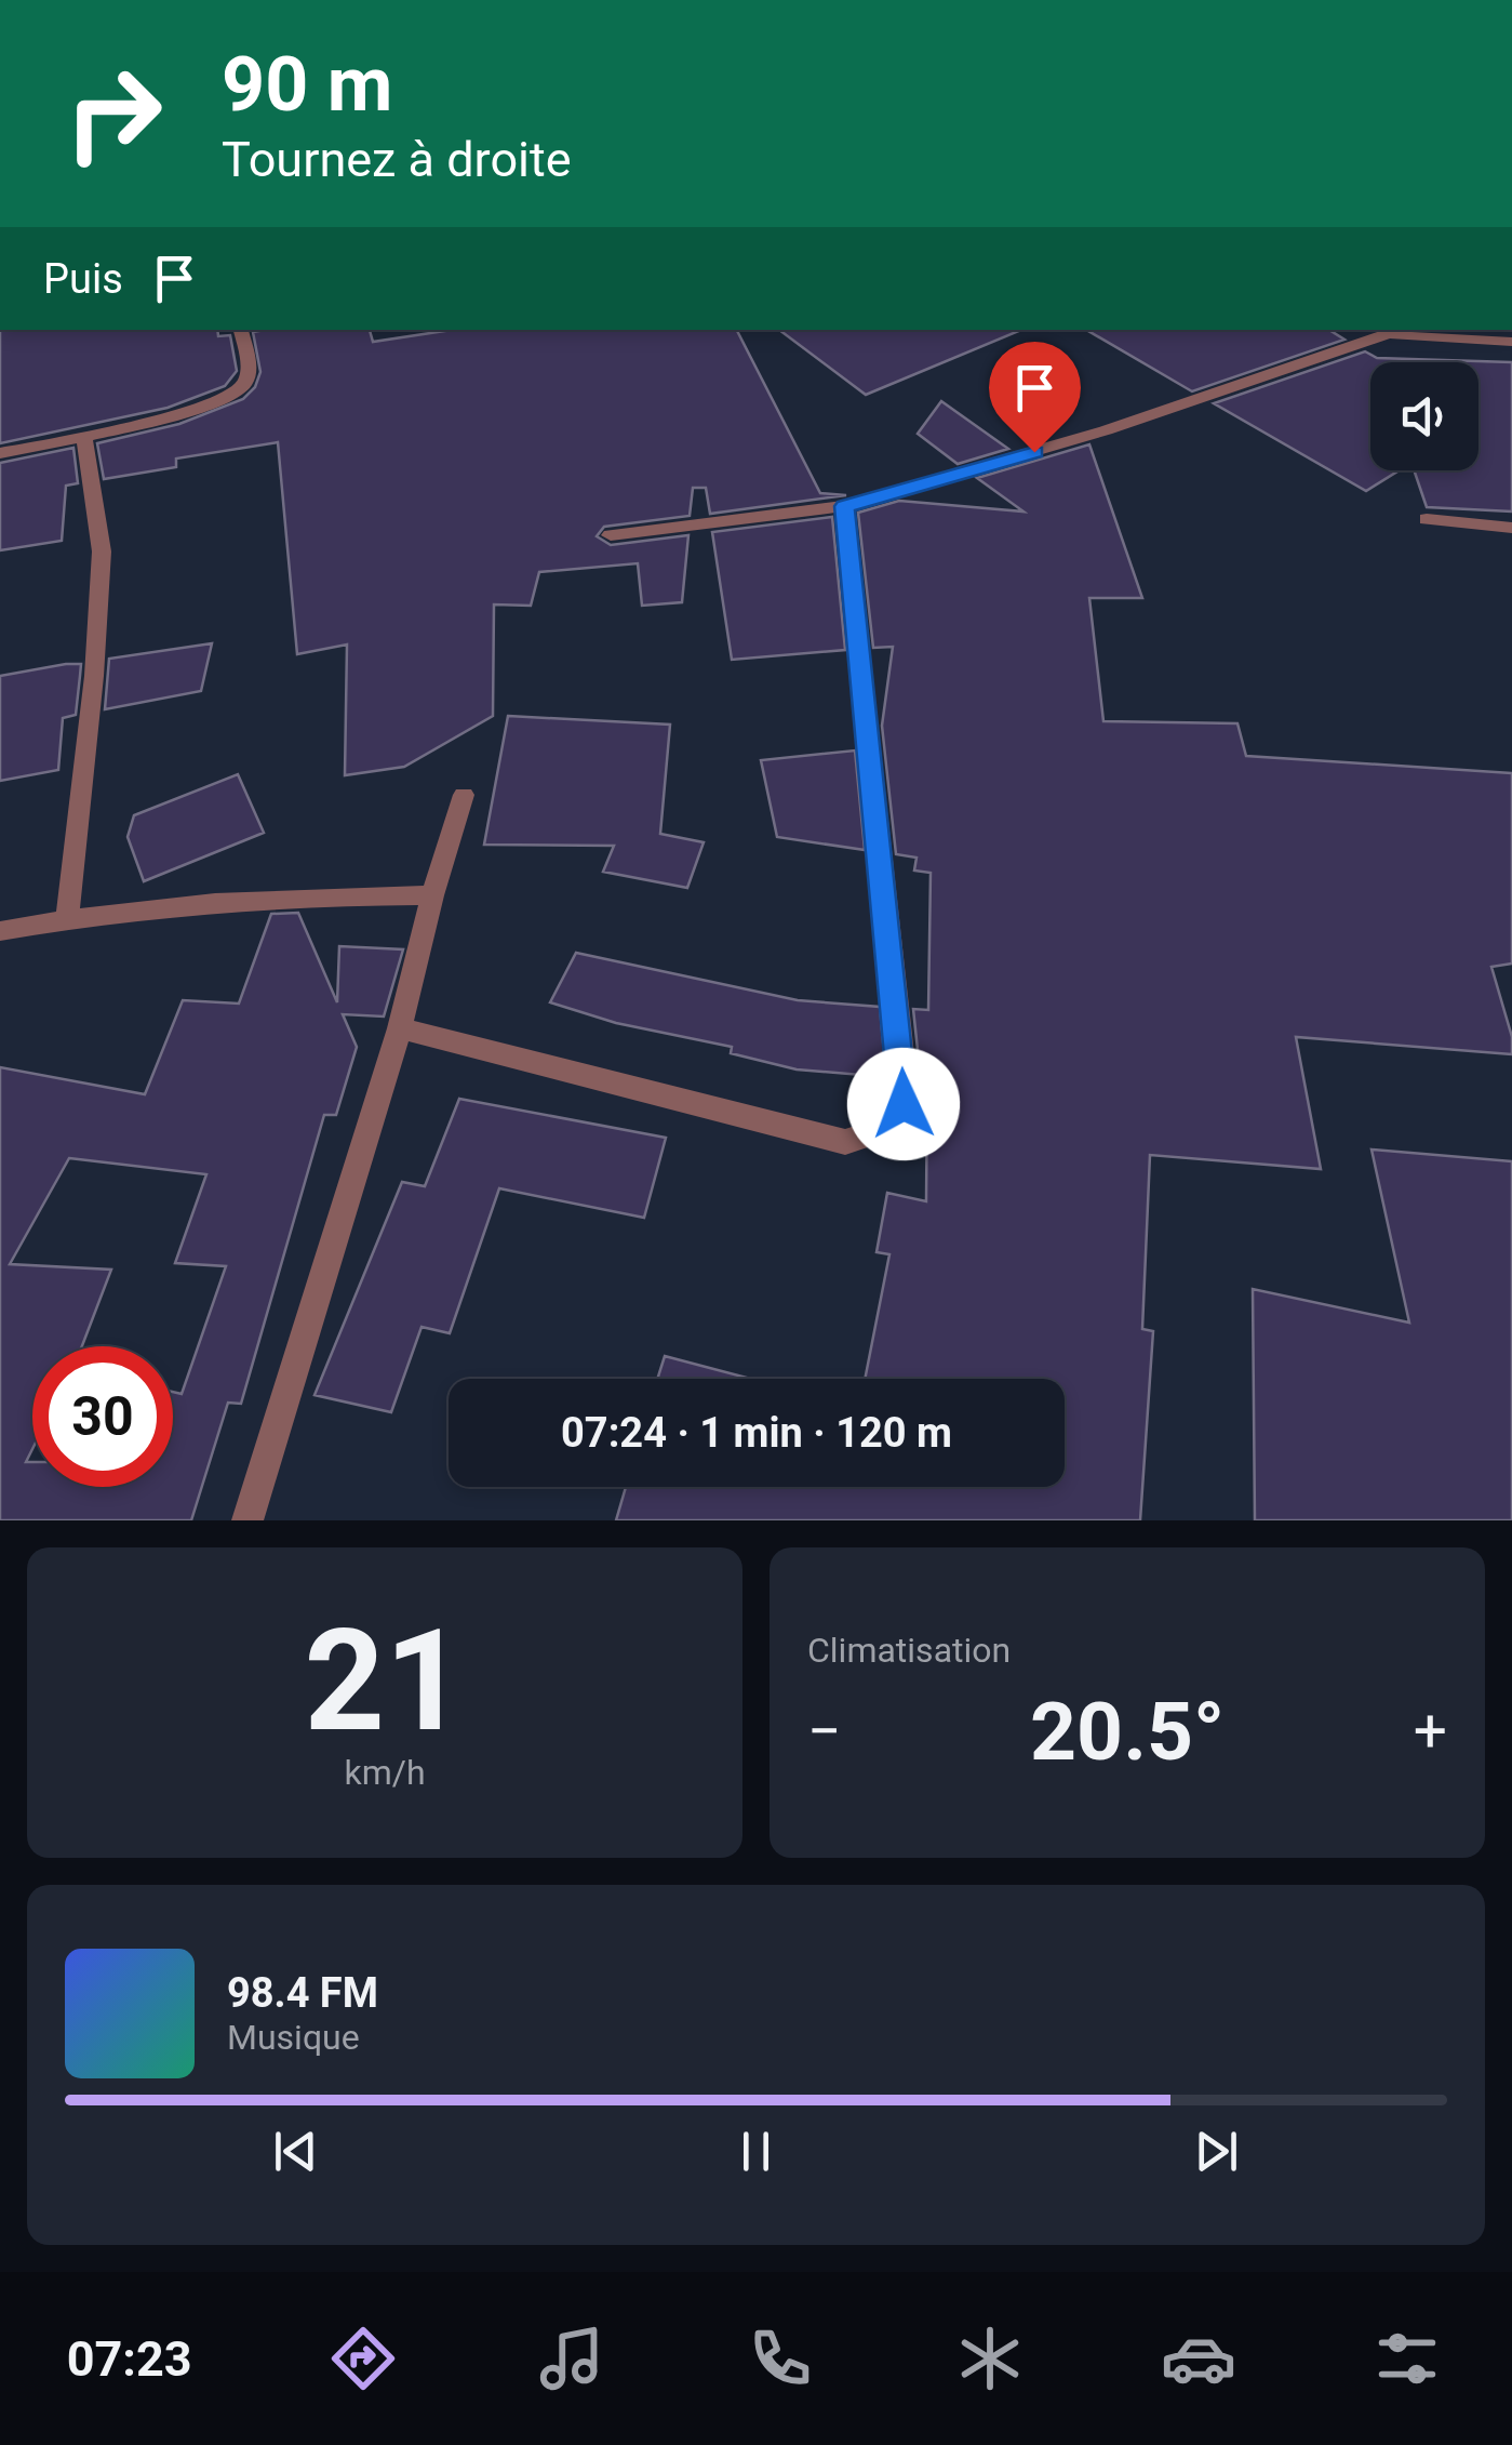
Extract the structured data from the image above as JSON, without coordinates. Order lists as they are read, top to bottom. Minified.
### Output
{"page":{"turn":["90 m","Tournez à droite"],"then":"Puis","limit":"30","trip":"07:24 · 1 min · 120 m","tile":[["21","km/h"],"Climatisation"],"heat":["−","20.5°","+"],"song":["98.4 FM","Musique"],"tabs":"07:23"}}
